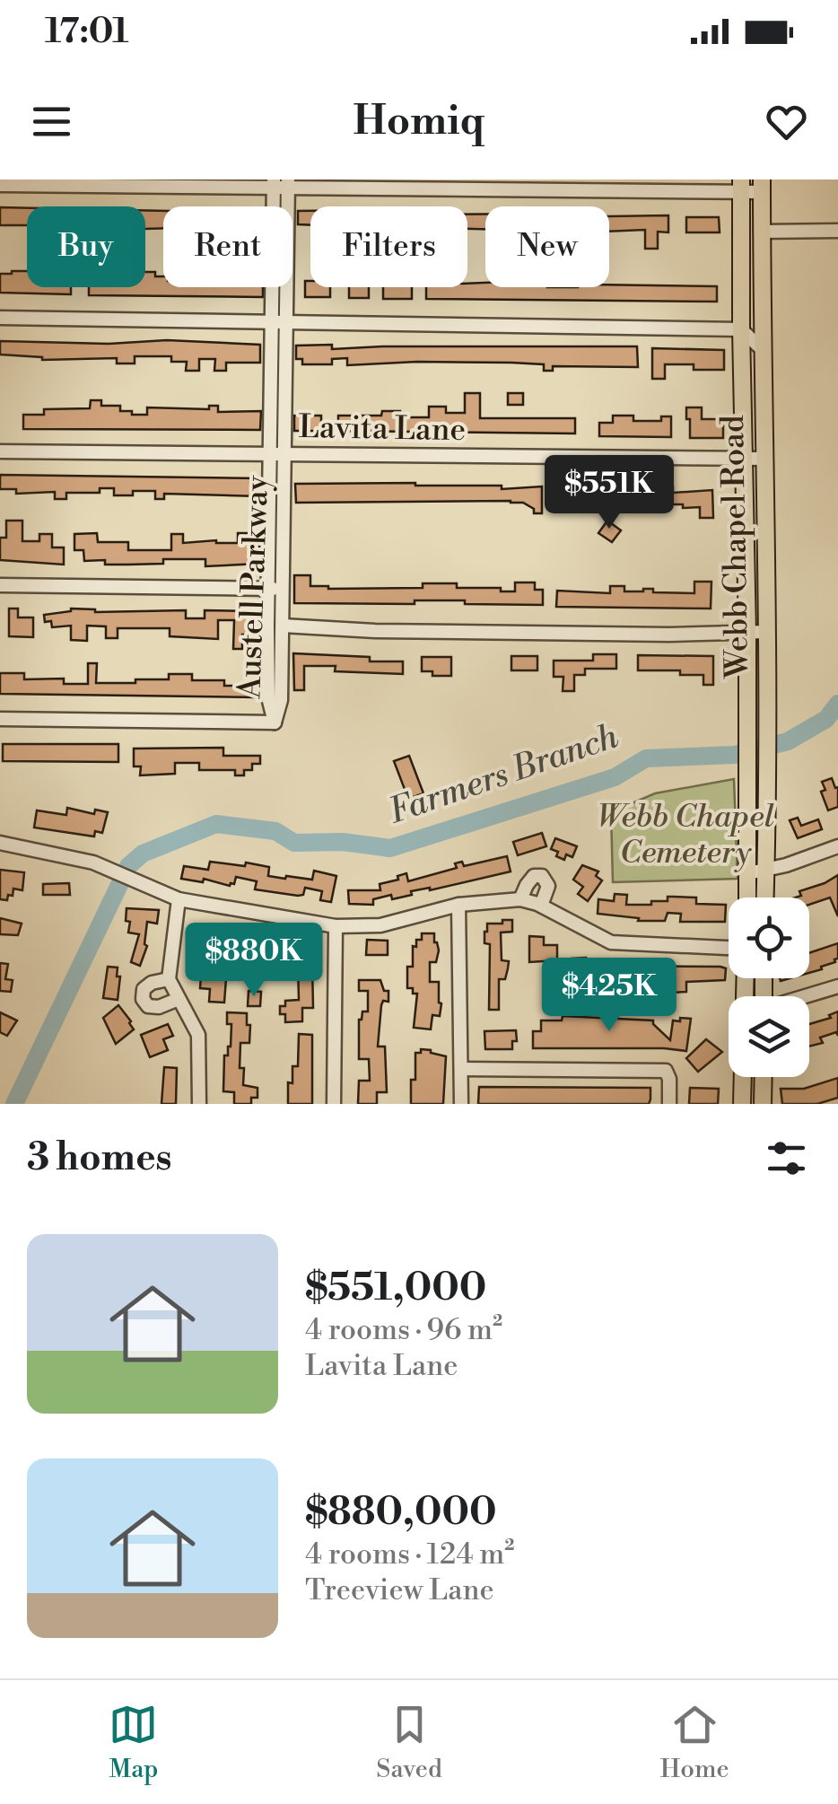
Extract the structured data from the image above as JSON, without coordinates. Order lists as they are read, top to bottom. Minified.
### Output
{"streets":{"main road":["Webb Chapel Road"],"street":["Lavita Lane","Austell Parkway"]},"crossings":[["Lavita Lane","Webb Chapel Road"],["Lavita Lane","Austell Parkway"]],"water":["Farmers Branch"],"parks":["Webb Chapel Cemetery"],"page":{"status":"17:01","header":"Homiq","chip":["Buy","Rent","Filters","New"],"price":["$551K","$880K","$425K"],"heading":"3 homes","list":[{"name":"$551,000","note":"4 rooms · 96 m² · Lavita Lane"},{"name":"$880,000","note":"4 rooms · 124 m² · Treeview Lane"}],"tabs":["Map","Saved","Home"]}}
